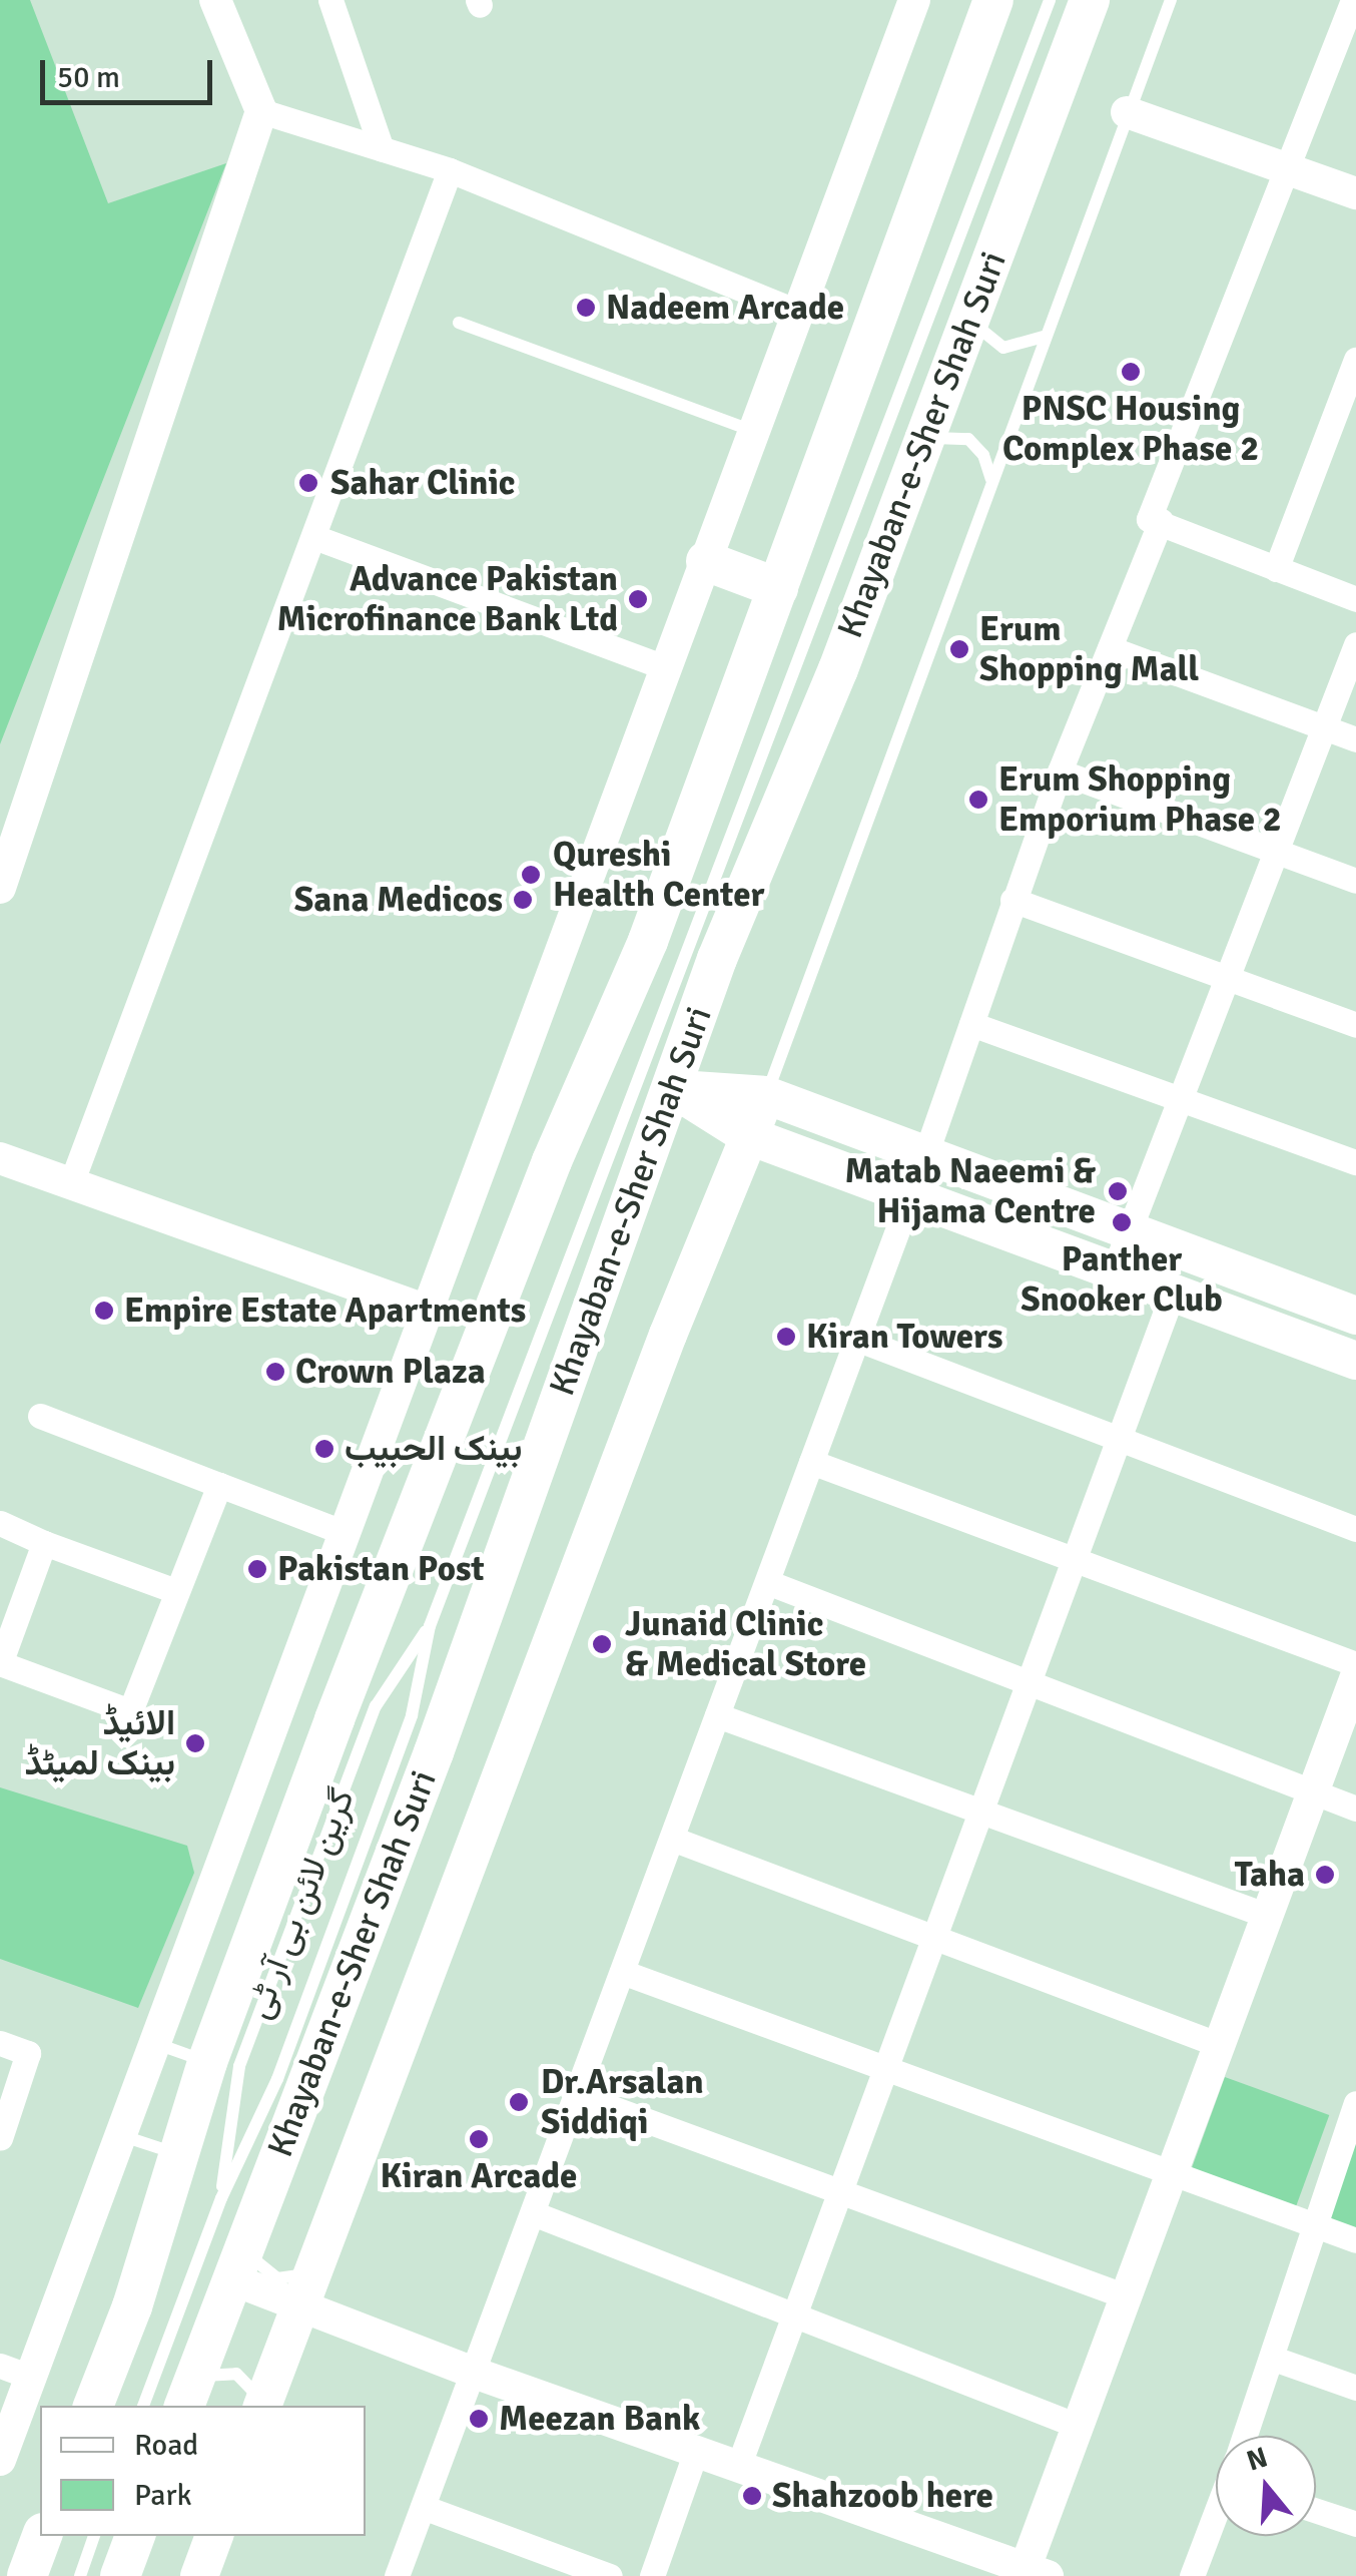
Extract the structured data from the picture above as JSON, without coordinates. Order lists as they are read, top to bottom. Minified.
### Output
{"streets":{"main road":["Khayaban-e-Sher Shah Suri"],"lane":["گرین لائن بی آر ٹی"]},"places":["Nadeem Arcade","PNSC Housing Complex Phase 2","Sahar Clinic","Advance Pakistan Microfinance Bank Ltd","Erum Shopping Mall","Erum Shopping Emporium Phase 2","Qureshi Health Center","Sana Medicos","Matab Naeemi & Hijama Centre","Panther Snooker Club","Empire Estate Apartments","Kiran Towers","Crown Plaza","بينک الحبيب","Pakistan Post","Junaid Clinic & Medical Store","الائیڈ بینک لمیٹڈ","Taha","Dr.Arsalan Siddiqi","Kiran Arcade","Meezan Bank","Shahzoob here"],"legend":["Road","Park"],"scale_bar":"50 m","north":"top"}
